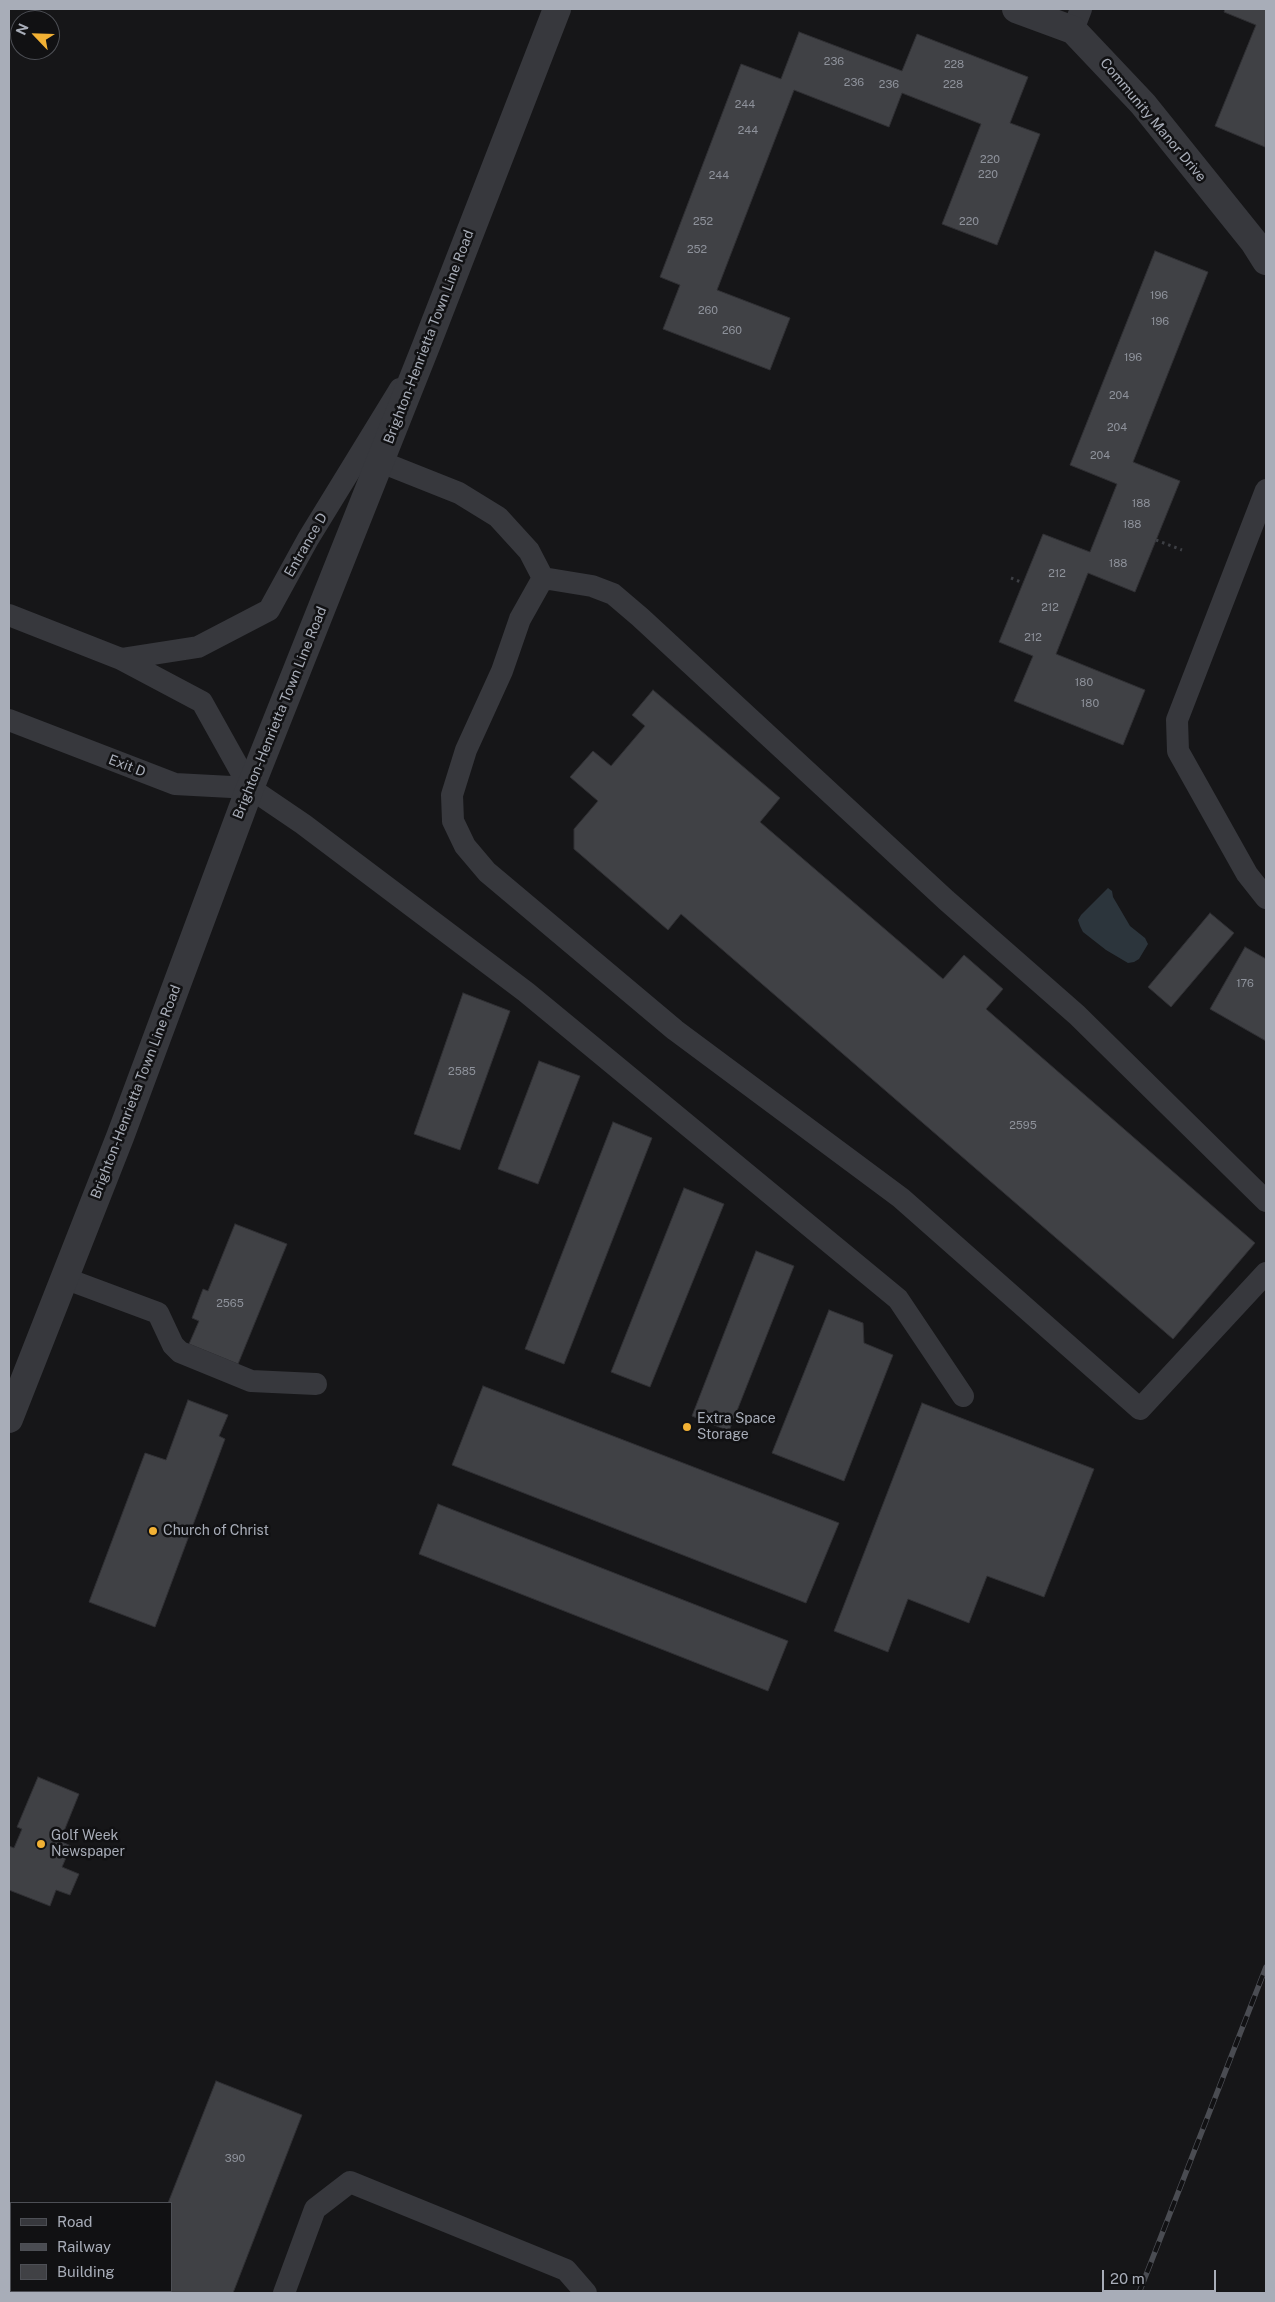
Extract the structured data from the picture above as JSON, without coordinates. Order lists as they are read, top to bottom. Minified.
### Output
{"streets":{"street":["Community Manor Drive","Brighton-Henrietta Town Line Road"],"lane":["Entrance D","Exit D"]},"crossings":[["Brighton-Henrietta Town Line Road","Entrance D"],["Brighton-Henrietta Town Line Road","Exit D"]],"places":["Extra Space Storage","Church of Christ","Golf Week Newspaper"],"house_numbers":["236","228","236","236","228","244","244","220","220","244","252","220","252","196","260","196","260","196","204","204","204","188","188","188","212","212","212","180","180","176","2585","2595","2565","390"],"legend":["Road","Railway","Building"],"scale_bar":"20 m","north":"top left"}
